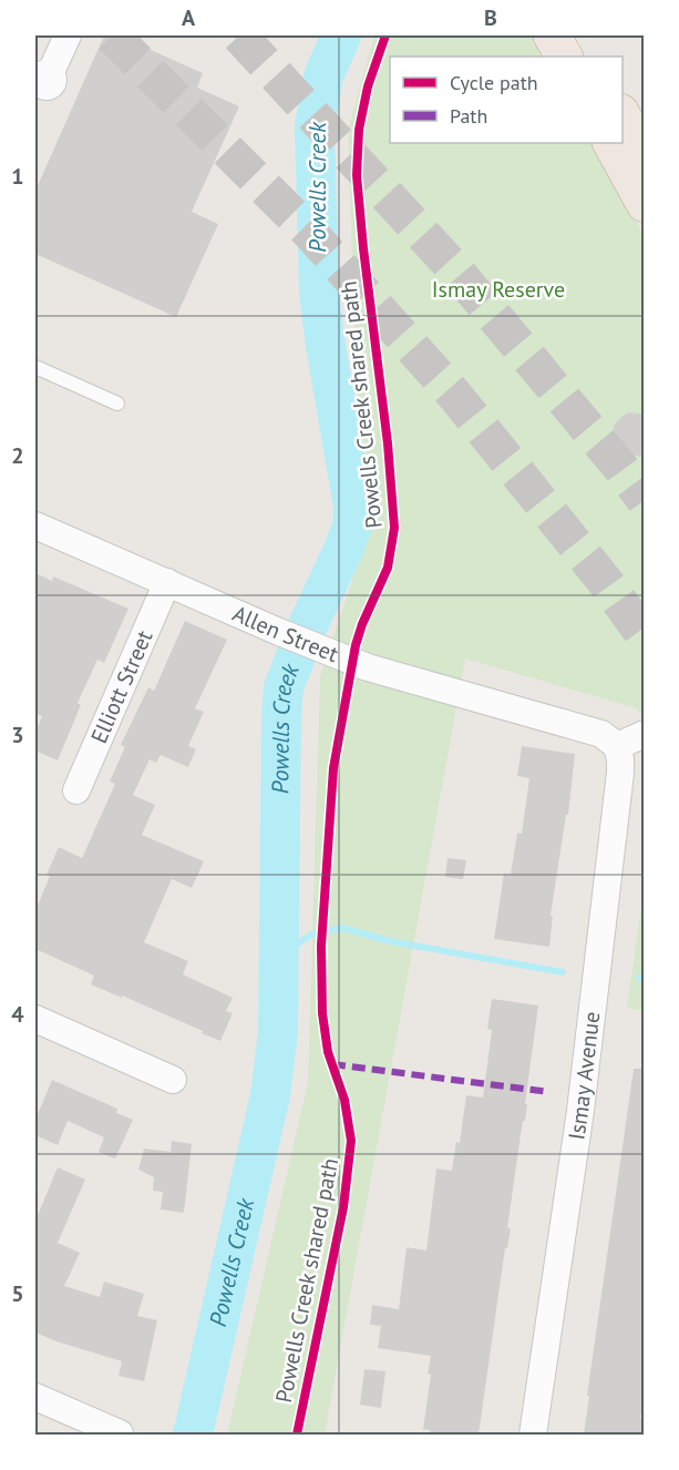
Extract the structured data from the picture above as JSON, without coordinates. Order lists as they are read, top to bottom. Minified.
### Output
{"streets":{"street":["Allen Street","Elliott Street","Ismay Avenue"],"cycle path":["Powells Creek shared path"]},"crossings":[["Allen Street","Elliott Street"],["Allen Street","Ismay Avenue"]],"water":["Powells Creek"],"parks":["Ismay Reserve"],"legend":["Cycle path","Path"],"grid":{"columns":["A","B"],"rows":["1","2","3","4","5"]}}
